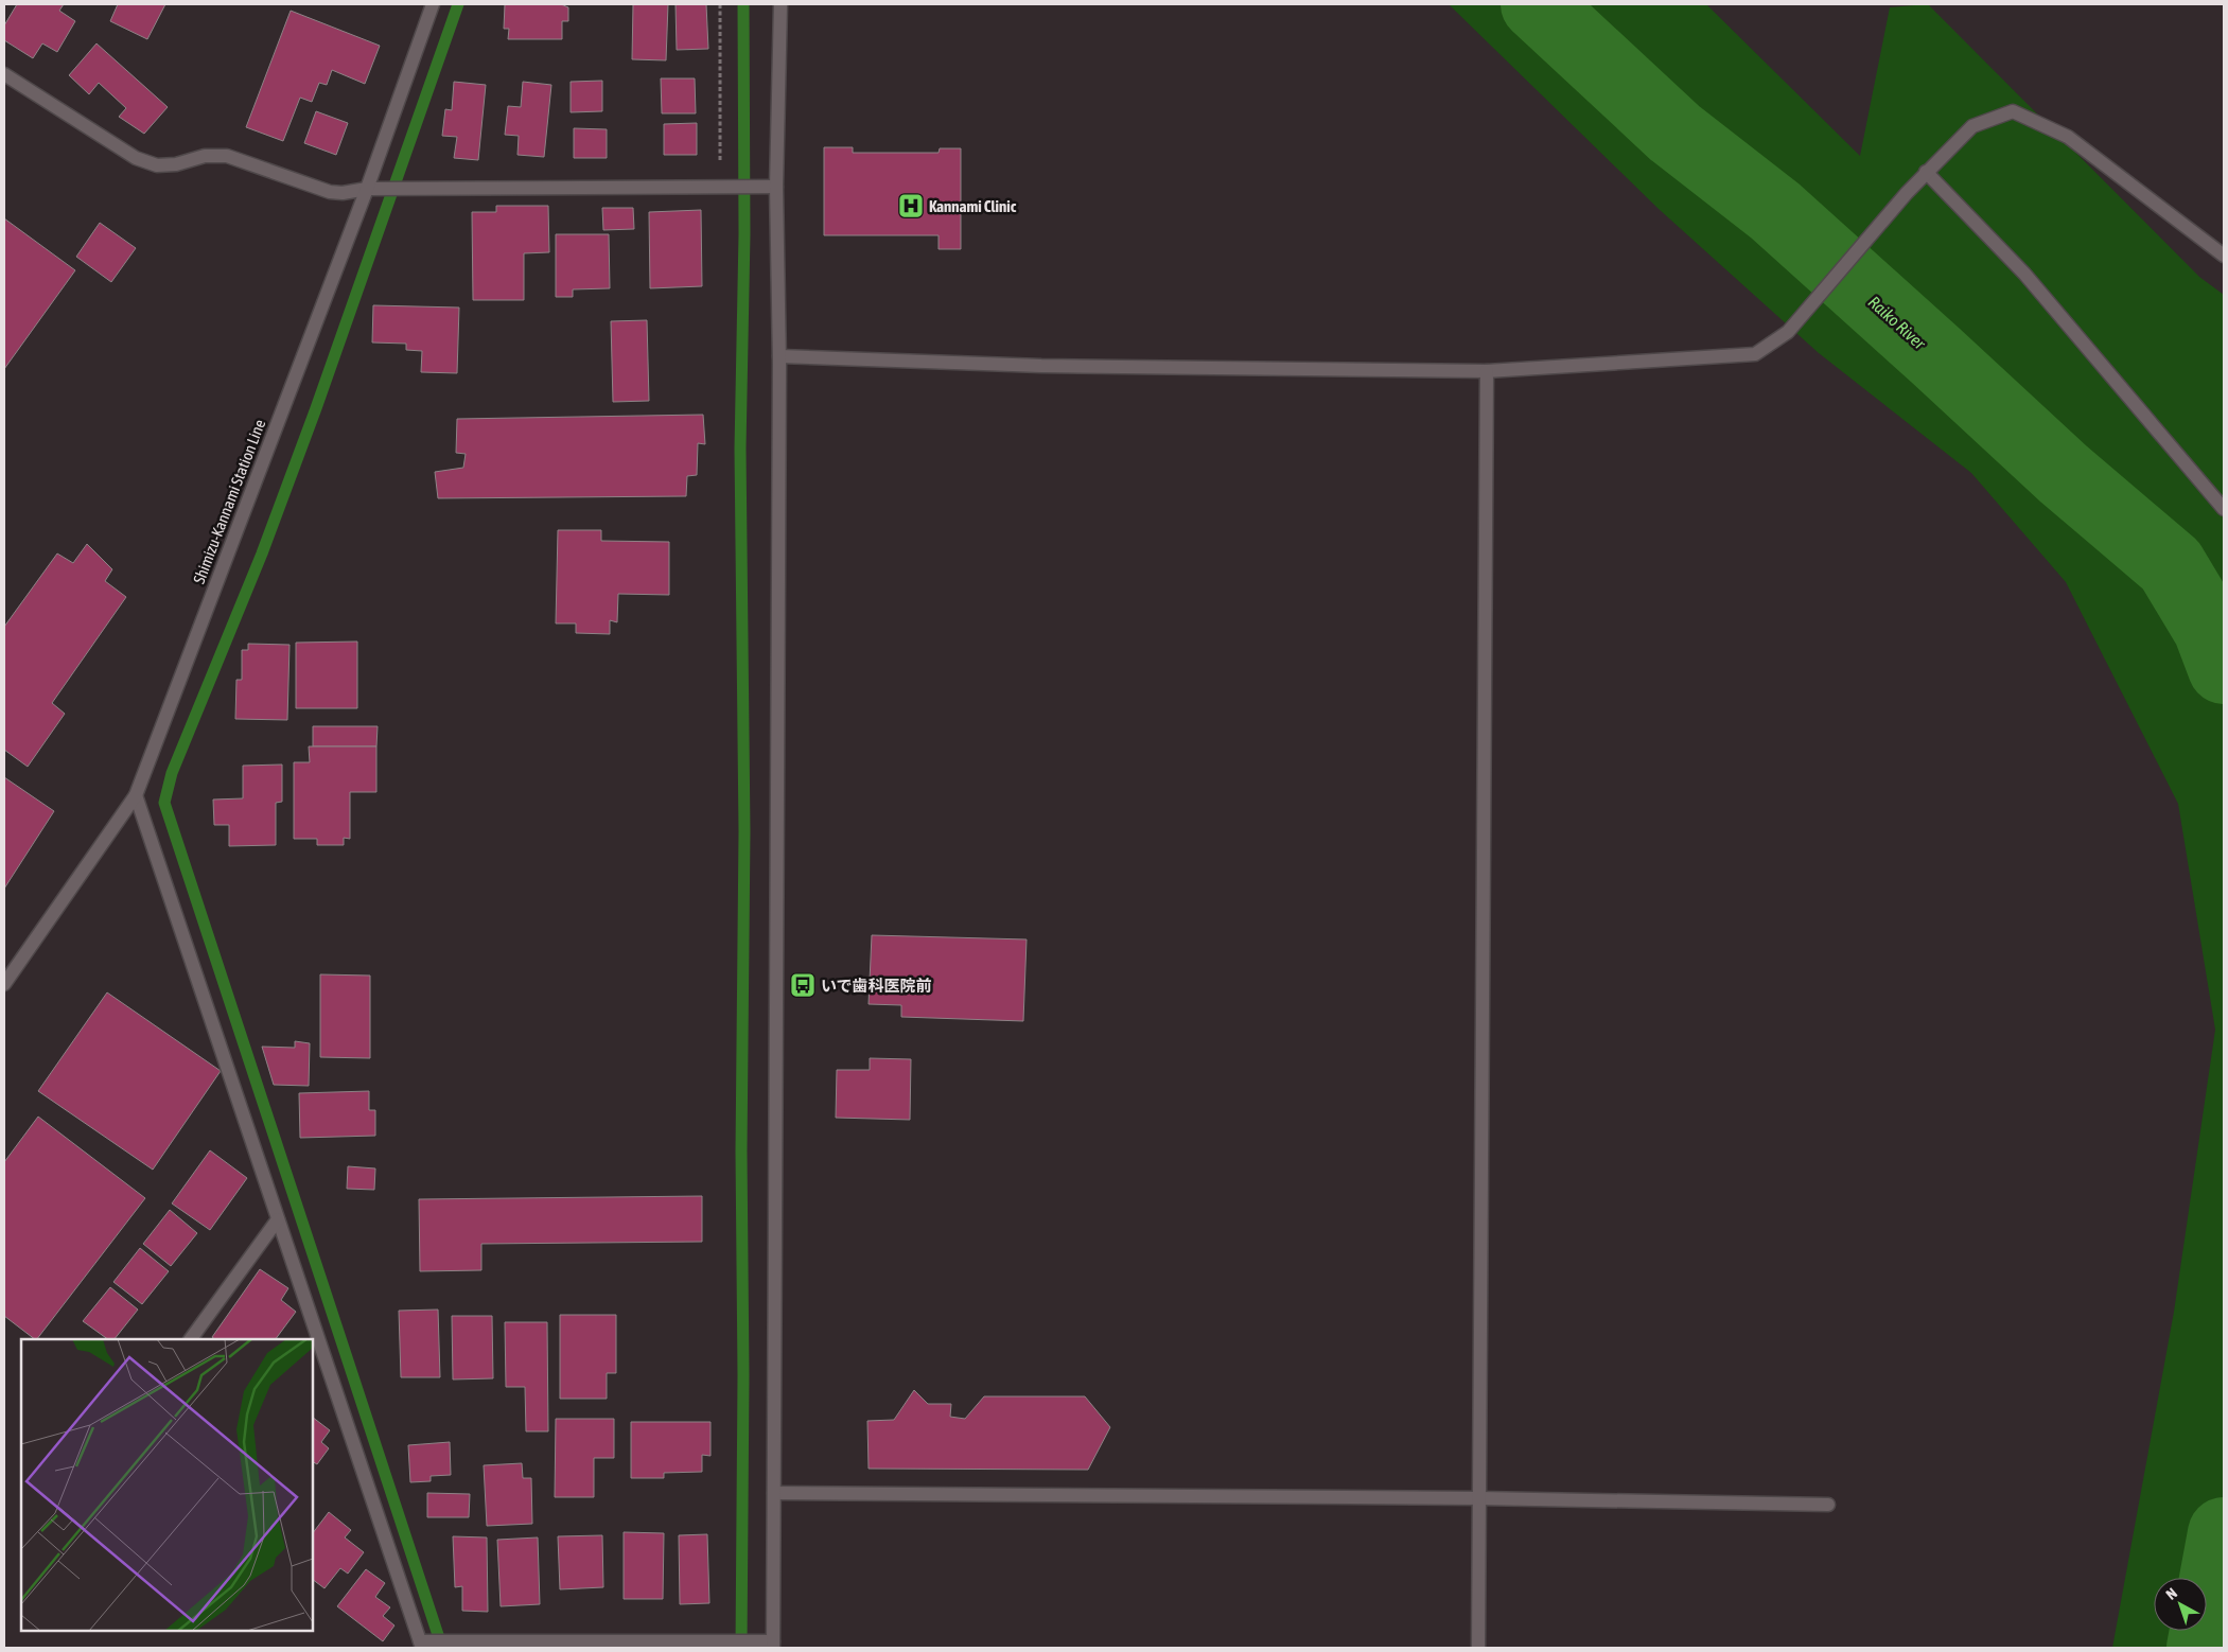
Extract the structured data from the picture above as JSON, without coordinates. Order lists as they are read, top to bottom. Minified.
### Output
{"streets":{"street":["Shimizu-Kannami Station Line"]},"water":["Raiko River"],"places":{"hospital":["Kannami Clinic"],"bus stop":["いで歯科医院前"]},"north":"top left"}
